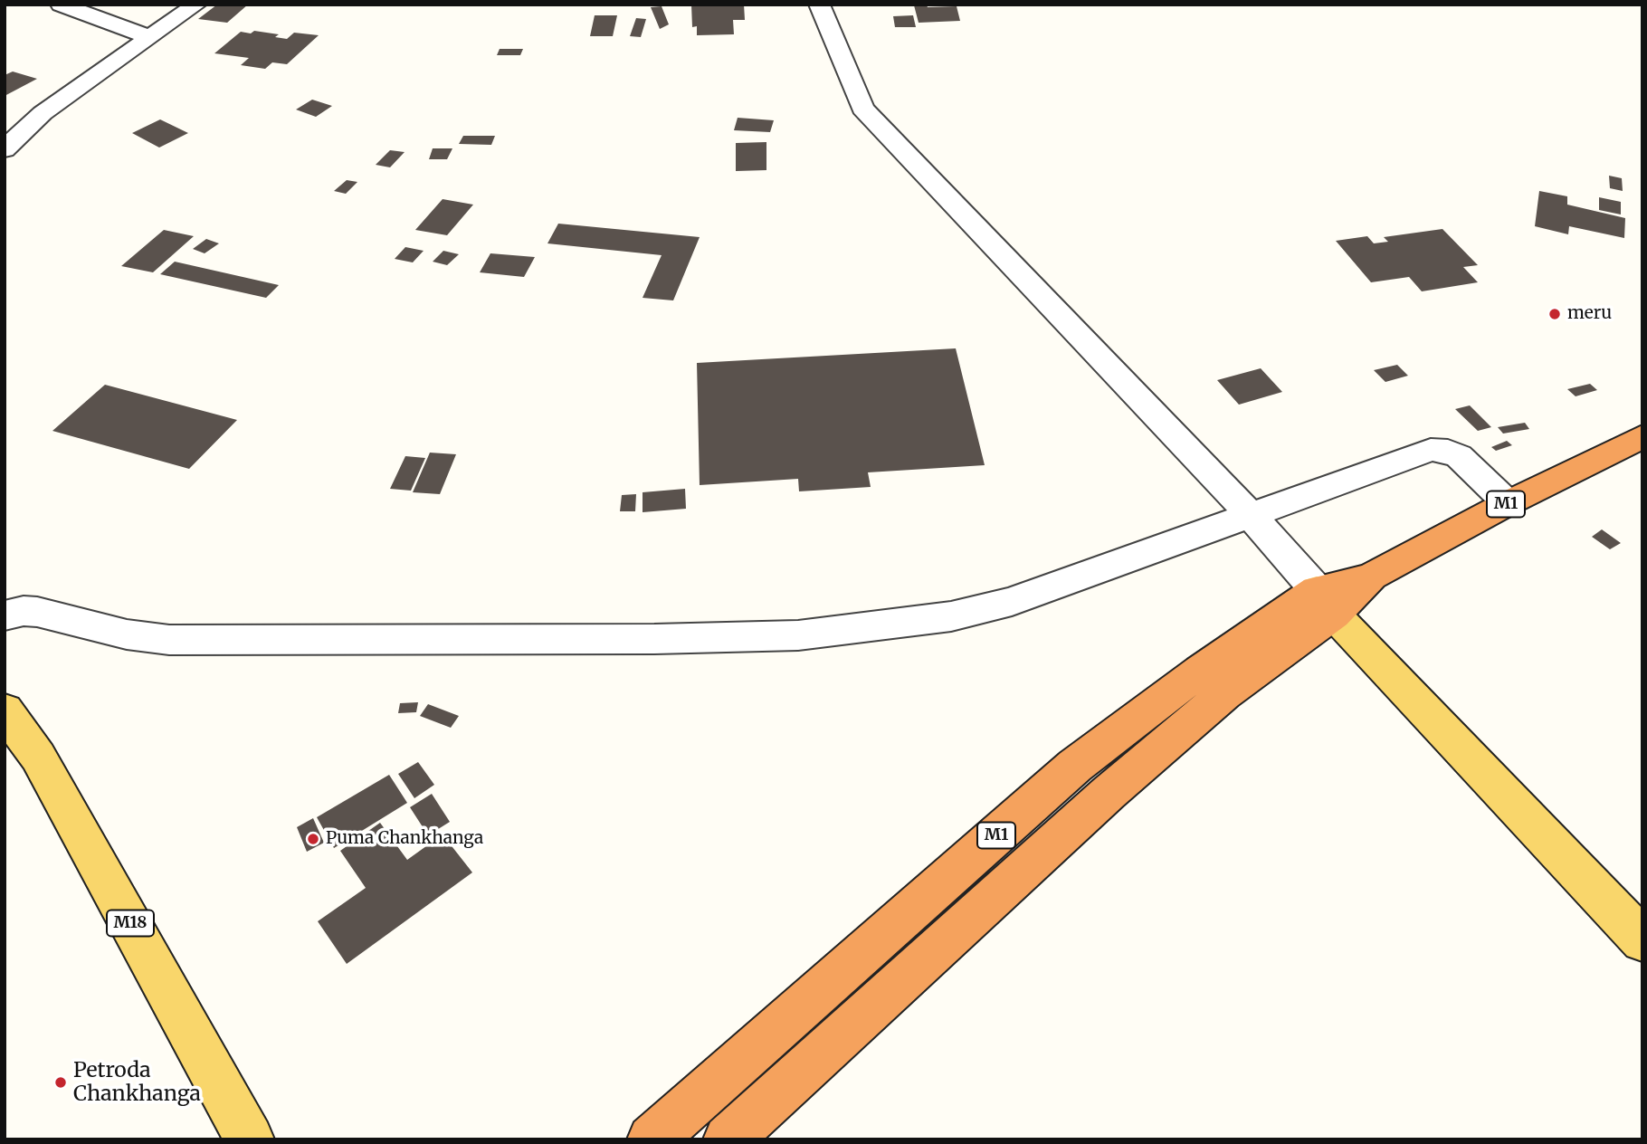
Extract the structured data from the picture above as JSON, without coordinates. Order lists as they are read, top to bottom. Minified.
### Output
{"streets":{"highway":["M1"],"main road":["M18"]},"places":["meru","Puma Chankhanga","Petroda Chankhanga"]}
